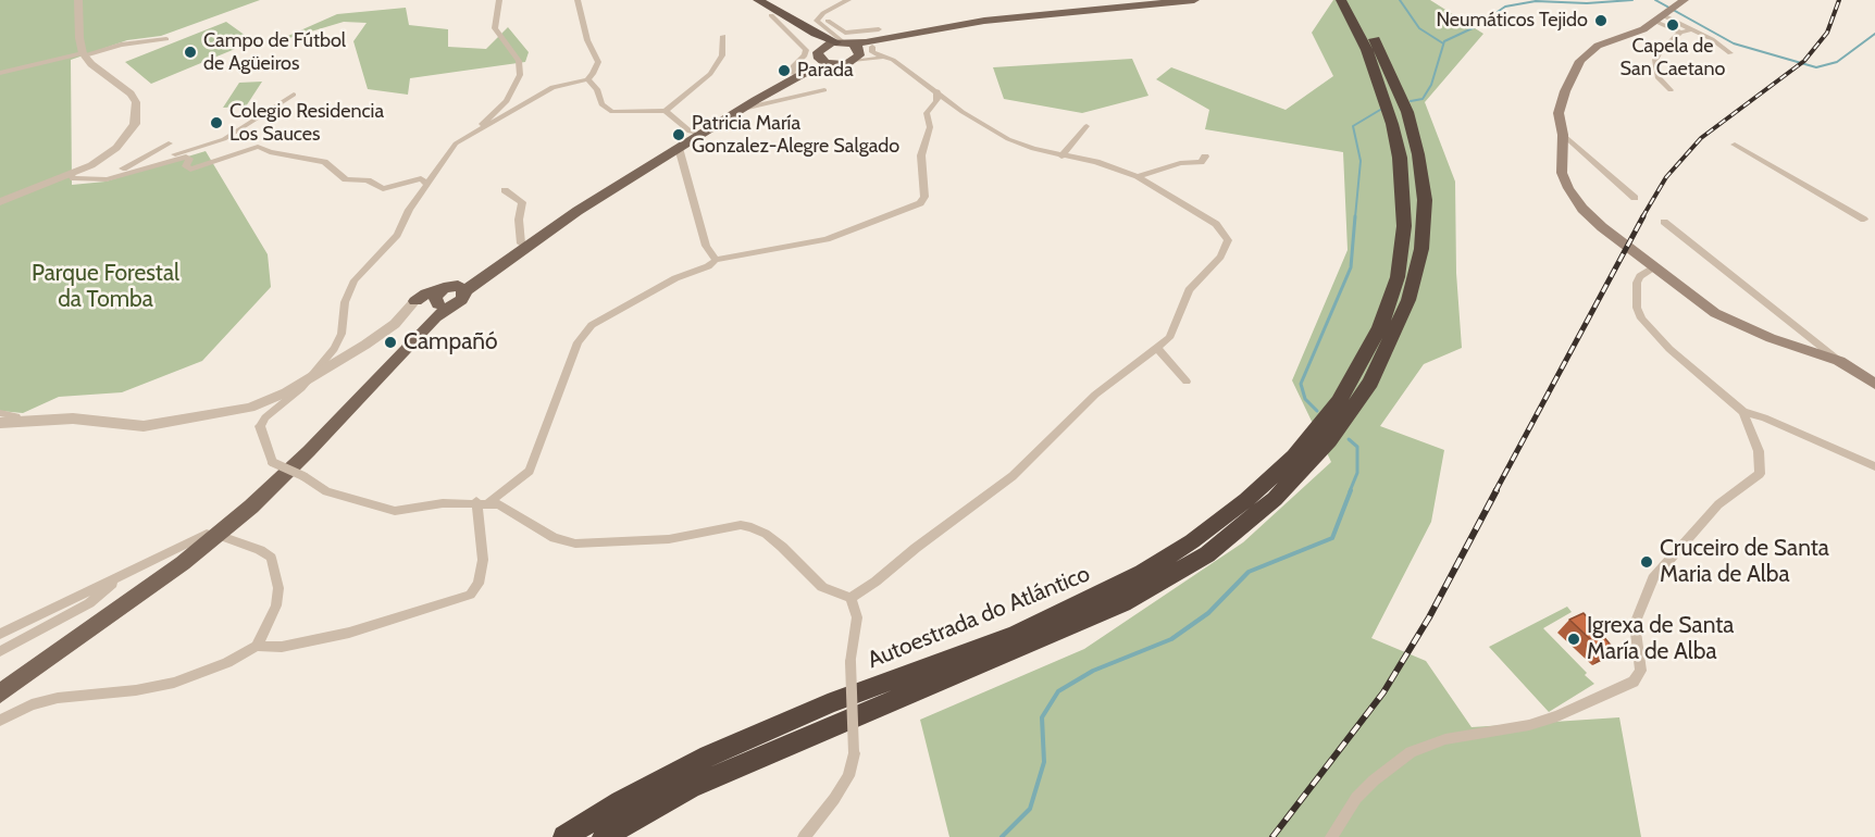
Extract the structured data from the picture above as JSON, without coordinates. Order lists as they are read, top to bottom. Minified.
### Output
{"streets":{"highway":["Autoestrada do Atlántico"]},"parks":["Parque Forestal da Tomba"],"places":["Neumáticos Tejido","Capela de San Caetano","Campo de Fútbol de Agüeiros","Parada","Colegio Residencia Los Sauces","Patricia María Gonzalez-Alegre Salgado","Campañó","Cruceiro de Santa Maria de Alba","Igrexa de Santa María de Alba"]}
